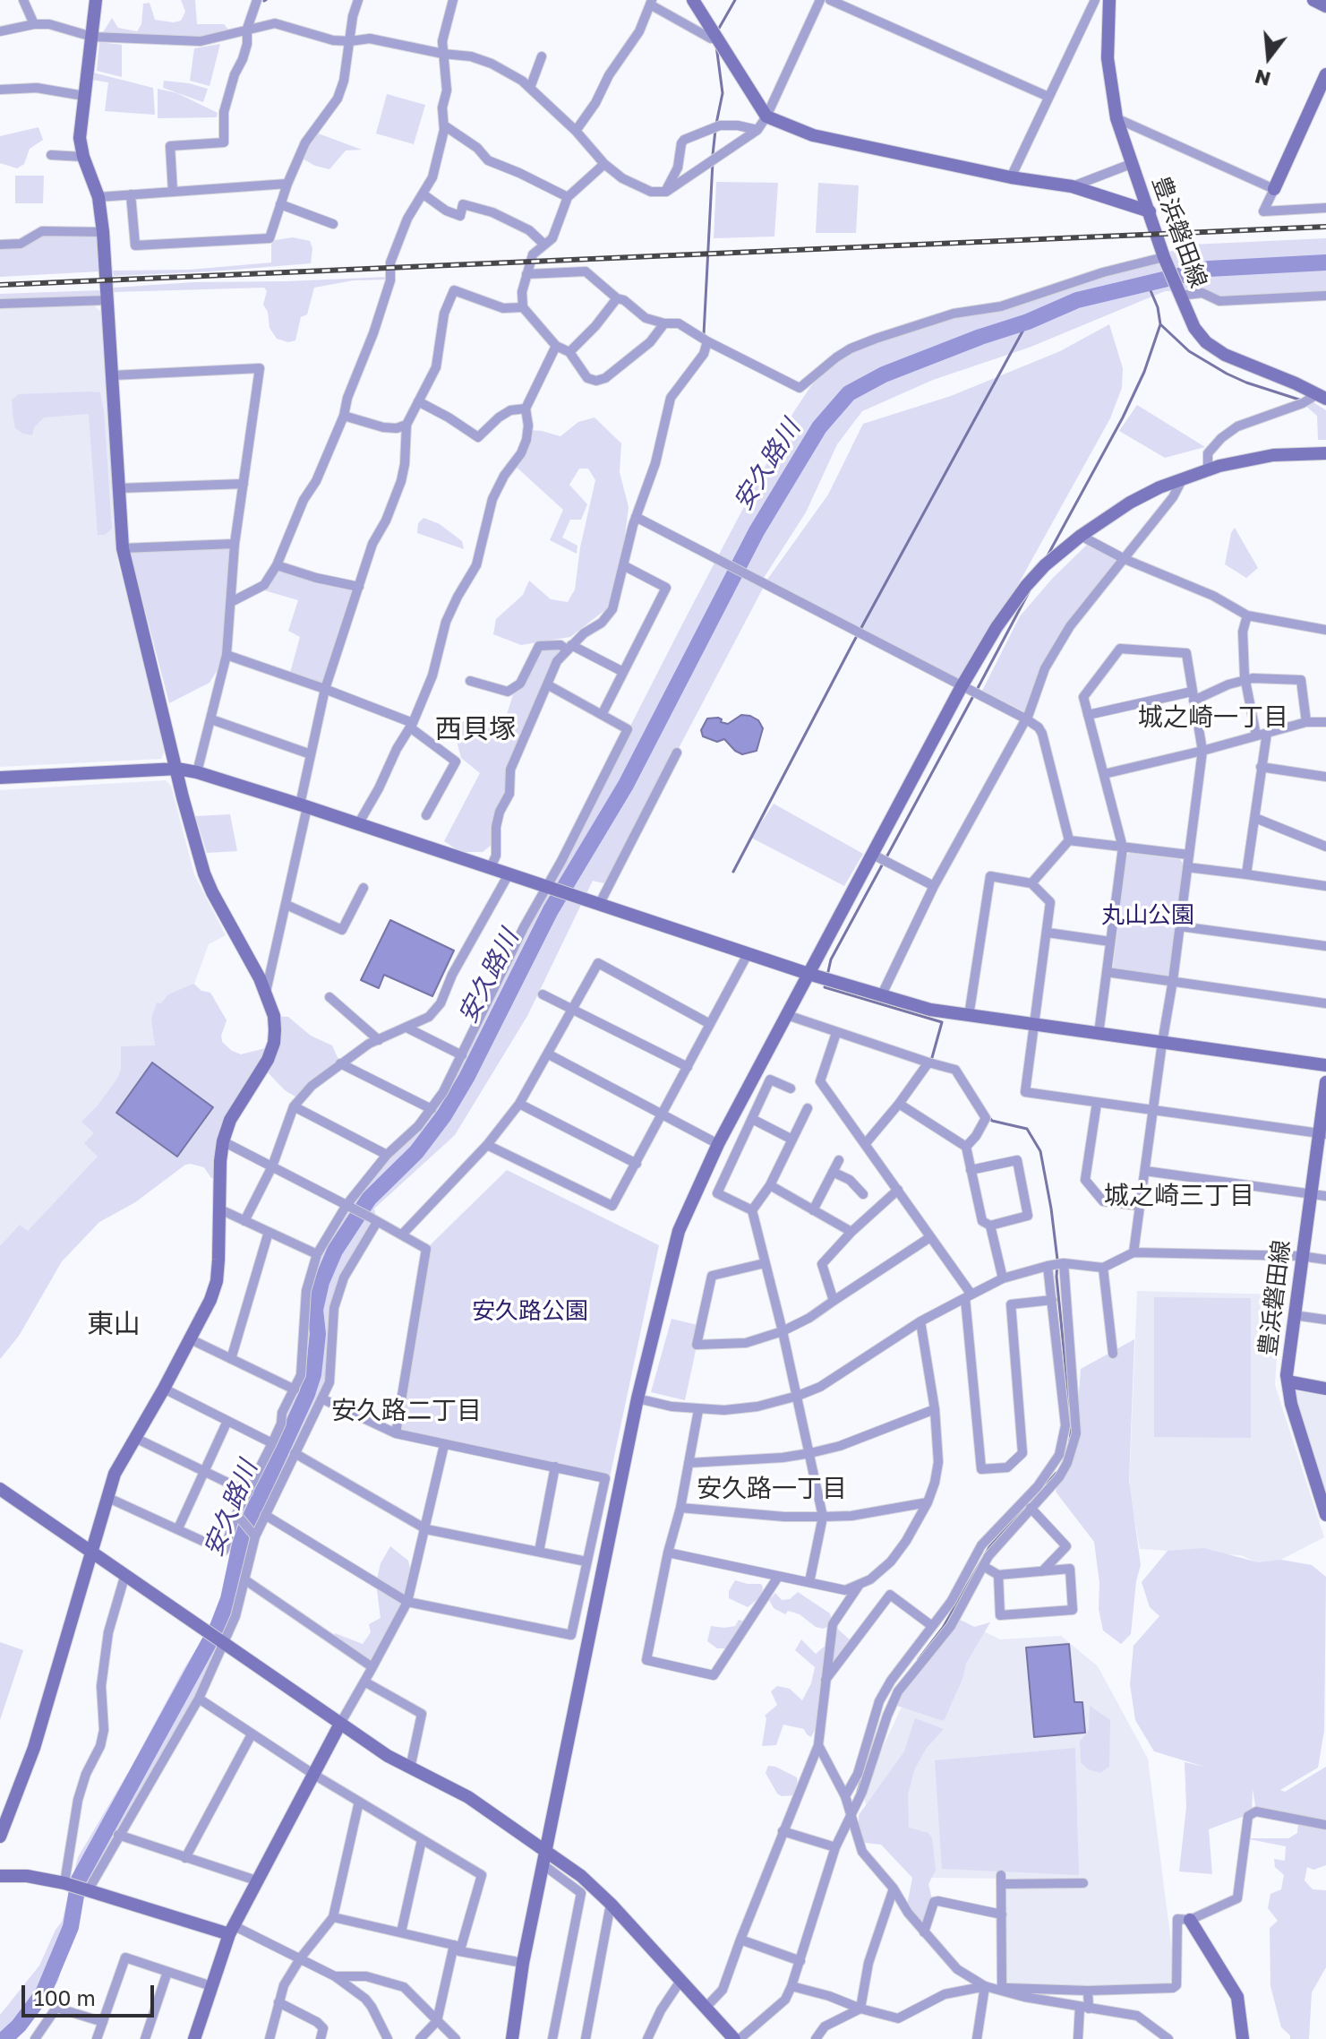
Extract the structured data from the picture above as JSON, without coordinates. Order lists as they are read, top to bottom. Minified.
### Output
{"streets":{"street":["豊浜磐田線"]},"districts":["城之崎一丁目","西貝塚","城之崎三丁目","東山","安久路二丁目","安久路一丁目"],"water":["安久路川"],"parks":["丸山公園","安久路公園"],"scale_bar":"100 m","north":"bottom"}
